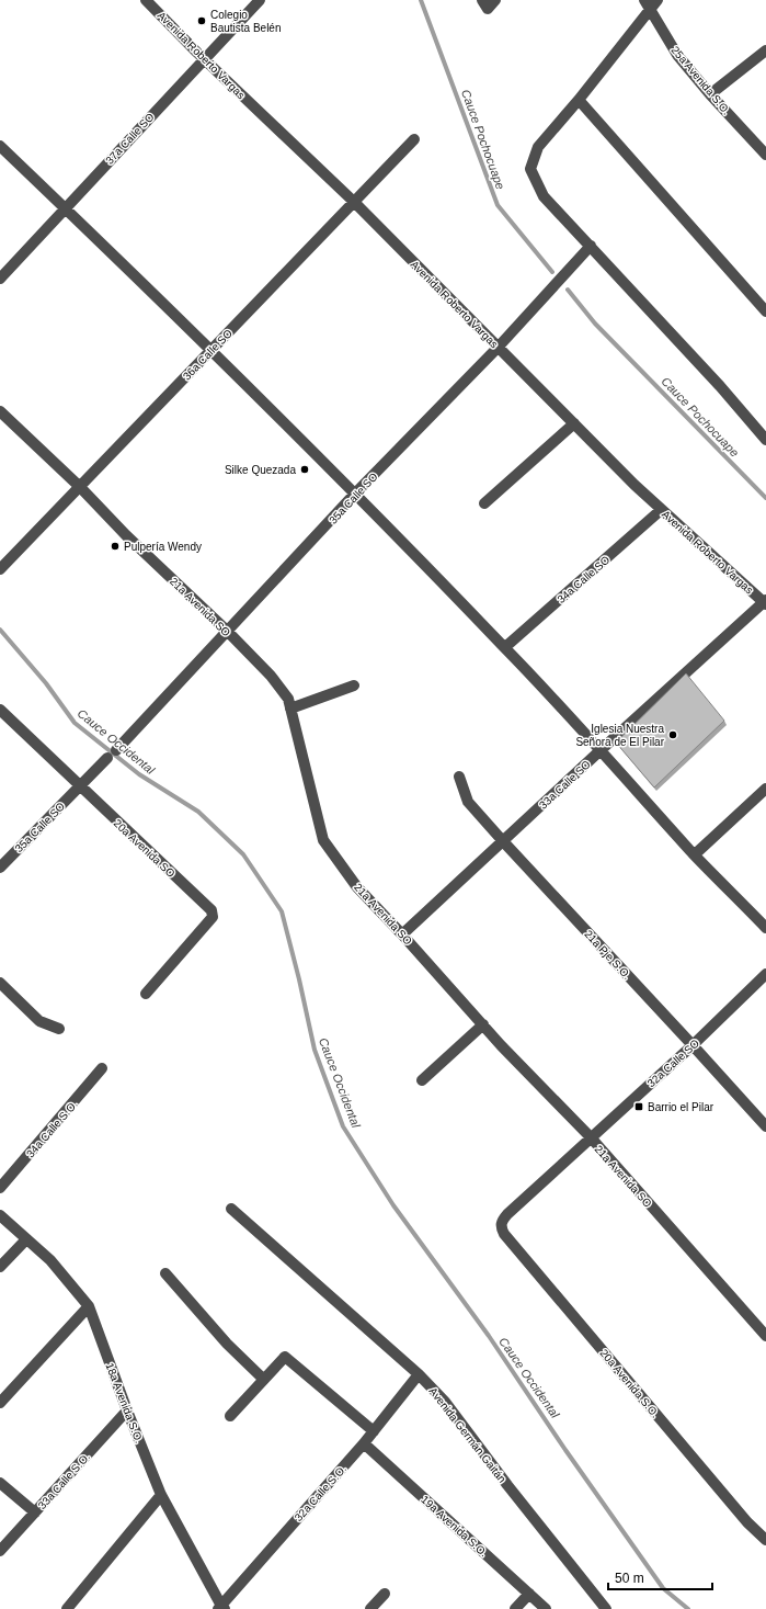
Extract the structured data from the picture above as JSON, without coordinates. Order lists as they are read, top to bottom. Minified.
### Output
{"streets":{"street":["Avenida Roberto Vargas","25a Avenida S.O.","37a Calle SO","36a Calle SO","35a Calle SO","34a Calle SO","21a Avenida SO","33a Calle SO","20a Avenida SO","21a Pje S.O.","32a Calle SO","34a Calle S.O.","20a Avenida S.O.","18a Avenida S.O.","Avenida Germán Gaitán","33a Calle S.O.","32a Calle S.O.","19a Avenida S.O."]},"crossings":[["Avenida Roberto Vargas","37a Calle SO"],["Avenida Roberto Vargas","36a Calle SO"],["Avenida Roberto Vargas","35a Calle SO"],["Avenida Roberto Vargas","34a Calle SO"],["Avenida Roberto Vargas","33a Calle SO"],["36a Calle SO","21a Avenida SO"],["35a Calle SO","21a Avenida SO"],["35a Calle SO","20a Avenida SO"],["21a Avenida SO","33a Calle SO"],["21a Avenida SO","32a Calle SO"],["33a Calle SO","21a Pje S.O."],["21a Pje S.O.","32a Calle SO"],["32a Calle SO","20a Avenida S.O."],["18a Avenida S.O.","33a Calle S.O."],["18a Avenida S.O.","32a Calle S.O."],["Avenida Germán Gaitán","32a Calle S.O."],["32a Calle S.O.","19a Avenida S.O."]],"water":["Cauce Pochocuape","Cauce Occidental"],"places":{"other":["Colegio Bautista Belén","Silke Quezada","Pulpería Wendy","Iglesia Nuestra Señora de El Pilar"],"transit":["Barrio el Pilar"]},"scale_bar":"50 m"}
